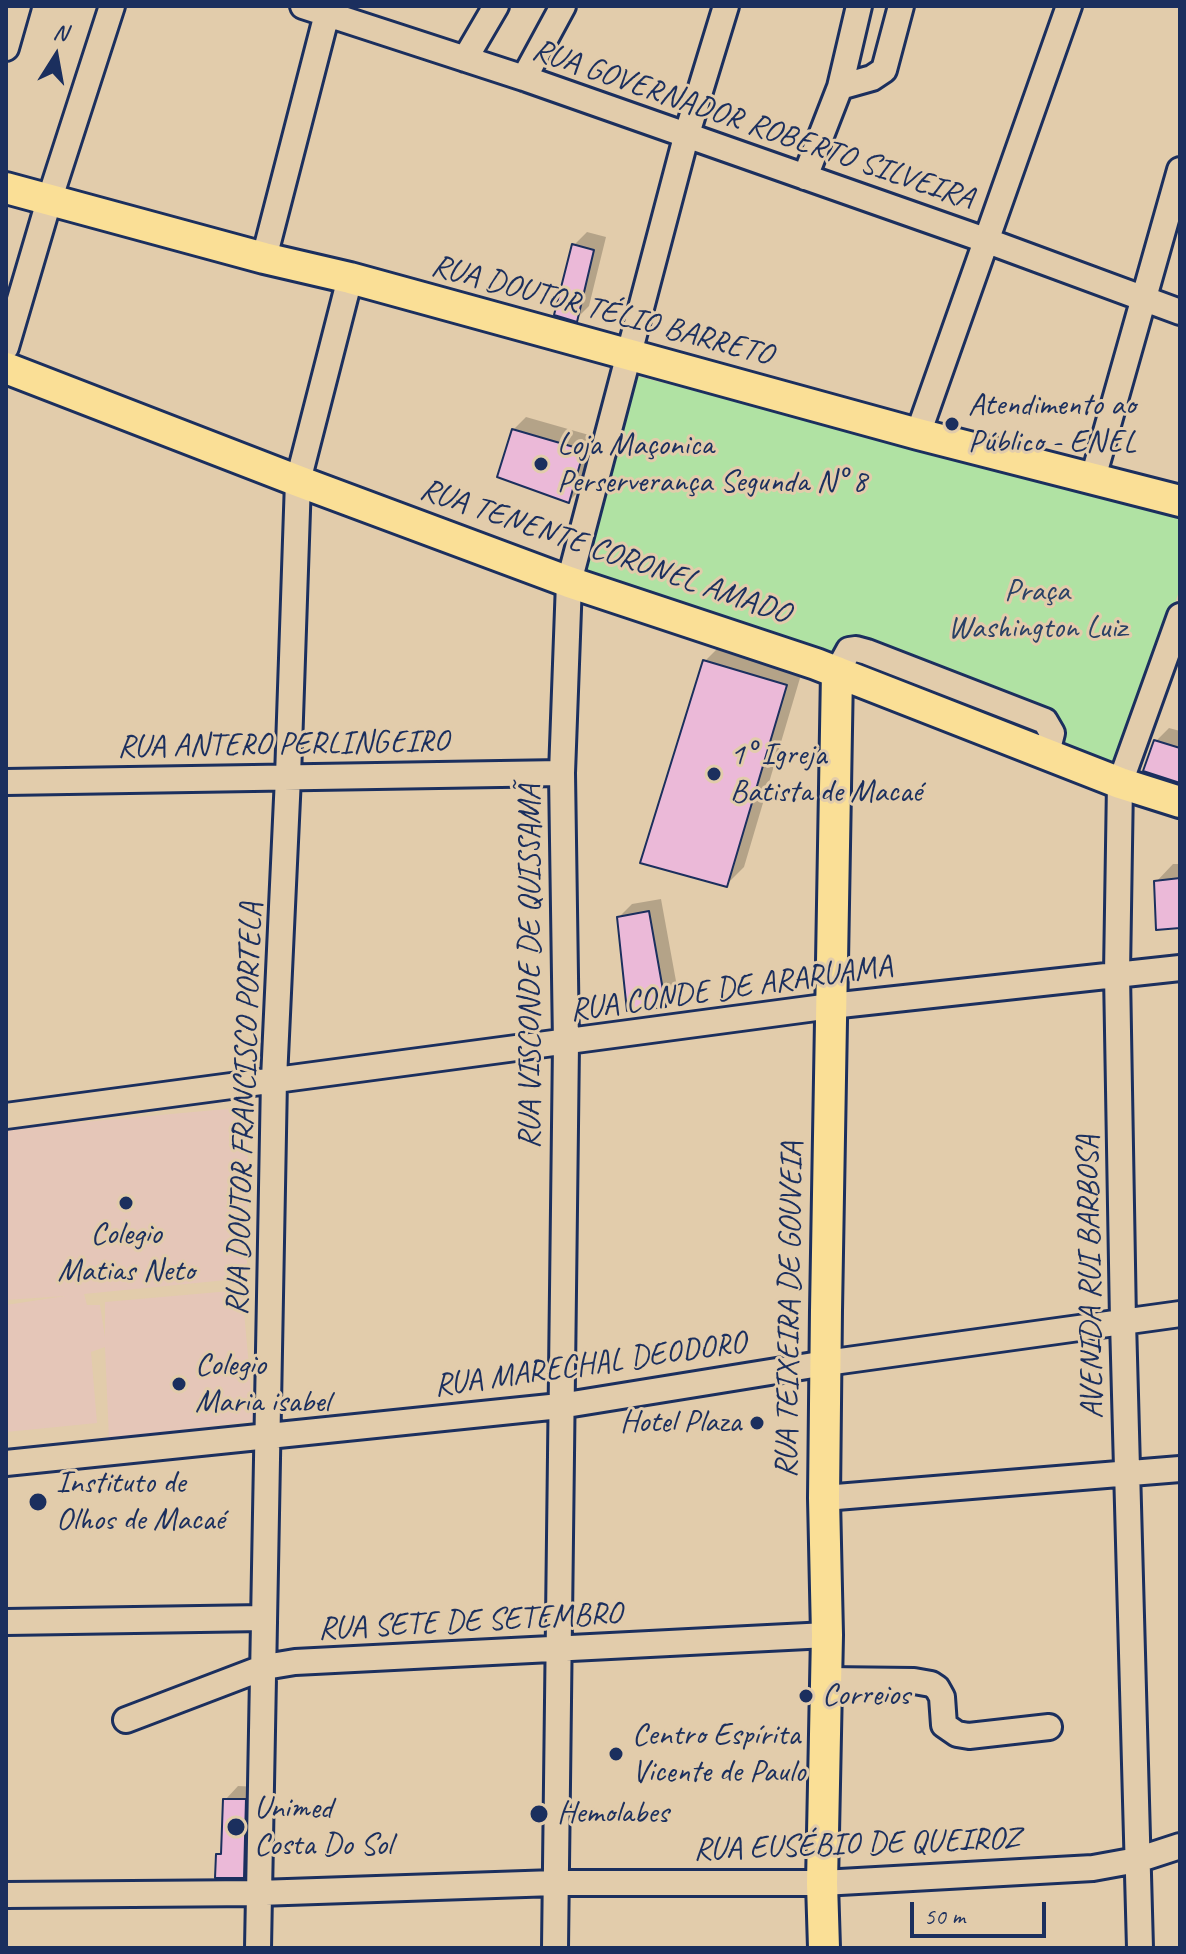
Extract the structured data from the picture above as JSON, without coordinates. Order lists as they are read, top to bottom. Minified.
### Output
{"streets":{"main road":["RUA DOUTOR TÉLIO BARRETO","RUA TENENTE CORONEL AMADO","RUA TEIXEIRA DE GOUVEIA"],"street":["RUA GOVERNADOR ROBERTO SILVEIRA","RUA ANTERO PERLINGEIRO","RUA VISCONDE DE QUISSAMÃ","RUA CONDE DE ARARUAMA","RUA DOUTOR FRANCISCO PORTELA","AVENIDA RUI BARBOSA","RUA MARECHAL DEODORO","RUA SETE DE SETEMBRO","RUA EUSÉBIO DE QUEIROZ"]},"crossings":[["RUA GOVERNADOR ROBERTO SILVEIRA","RUA VISCONDE DE QUISSAMÃ"],["RUA DOUTOR TÉLIO BARRETO","RUA VISCONDE DE QUISSAMÃ"],["RUA DOUTOR TÉLIO BARRETO","RUA DOUTOR FRANCISCO PORTELA"],["RUA TENENTE CORONEL AMADO","RUA VISCONDE DE QUISSAMÃ"],["RUA TENENTE CORONEL AMADO","RUA DOUTOR FRANCISCO PORTELA"],["RUA TENENTE CORONEL AMADO","AVENIDA RUI BARBOSA"],["RUA TENENTE CORONEL AMADO","RUA TEIXEIRA DE GOUVEIA"],["RUA ANTERO PERLINGEIRO","RUA VISCONDE DE QUISSAMÃ"],["RUA ANTERO PERLINGEIRO","RUA DOUTOR FRANCISCO PORTELA"],["RUA VISCONDE DE QUISSAMÃ","RUA CONDE DE ARARUAMA"],["RUA VISCONDE DE QUISSAMÃ","RUA MARECHAL DEODORO"],["RUA VISCONDE DE QUISSAMÃ","RUA SETE DE SETEMBRO"],["RUA VISCONDE DE QUISSAMÃ","RUA EUSÉBIO DE QUEIROZ"],["RUA CONDE DE ARARUAMA","RUA DOUTOR FRANCISCO PORTELA"],["RUA CONDE DE ARARUAMA","AVENIDA RUI BARBOSA"],["RUA CONDE DE ARARUAMA","RUA TEIXEIRA DE GOUVEIA"],["RUA DOUTOR FRANCISCO PORTELA","RUA MARECHAL DEODORO"],["RUA DOUTOR FRANCISCO PORTELA","RUA SETE DE SETEMBRO"],["RUA DOUTOR FRANCISCO PORTELA","RUA EUSÉBIO DE QUEIROZ"],["AVENIDA RUI BARBOSA","RUA MARECHAL DEODORO"],["AVENIDA RUI BARBOSA","RUA EUSÉBIO DE QUEIROZ"],["RUA TEIXEIRA DE GOUVEIA","RUA MARECHAL DEODORO"],["RUA TEIXEIRA DE GOUVEIA","RUA SETE DE SETEMBRO"],["RUA TEIXEIRA DE GOUVEIA","RUA EUSÉBIO DE QUEIROZ"]],"parks":["Praça Washington Luiz"],"places":["Atendimento ao Público - ENEL","Loja Maçonica Perserverança Segunda N° 8","1° Igreja Batista de Macaé","Colegio Matias Neto","Colegio Maria isabel","Hotel Plaza","Instituto de Olhos de Macaé","Correios","Centro Espírita Vicente de Paulo","Hemolabes","Unimed Costa Do Sol"],"scale_bar":"50 m","north":"top"}
